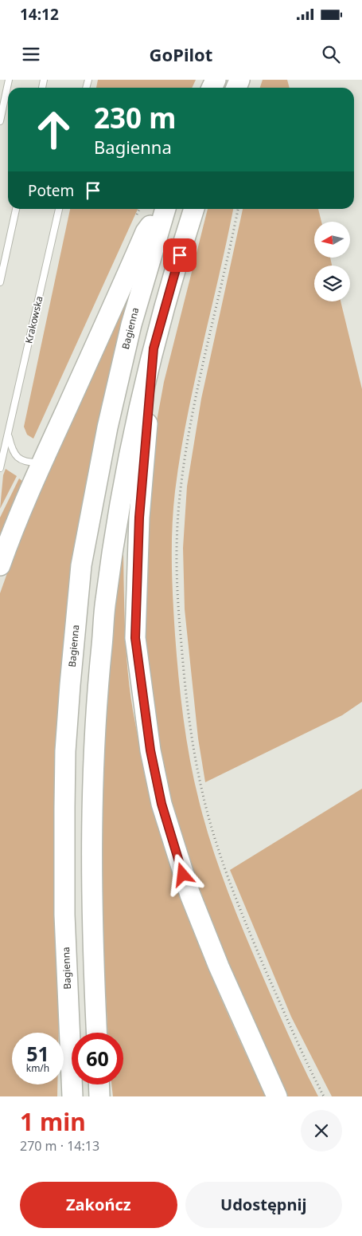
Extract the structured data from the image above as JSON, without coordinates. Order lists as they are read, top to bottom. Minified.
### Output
{"streets":{"main road":["Bagienna"],"lane":["Krakowska"]},"north":"left","page":{"status":"14:12","header":"GoPilot","turn":["230 m","Bagienna"],"then":"Potem","speed":"51 km/h","limit":"60","heading":["1 min","270 m · 14:13"],"buttons":["Zakończ","Udostępnij"]}}
